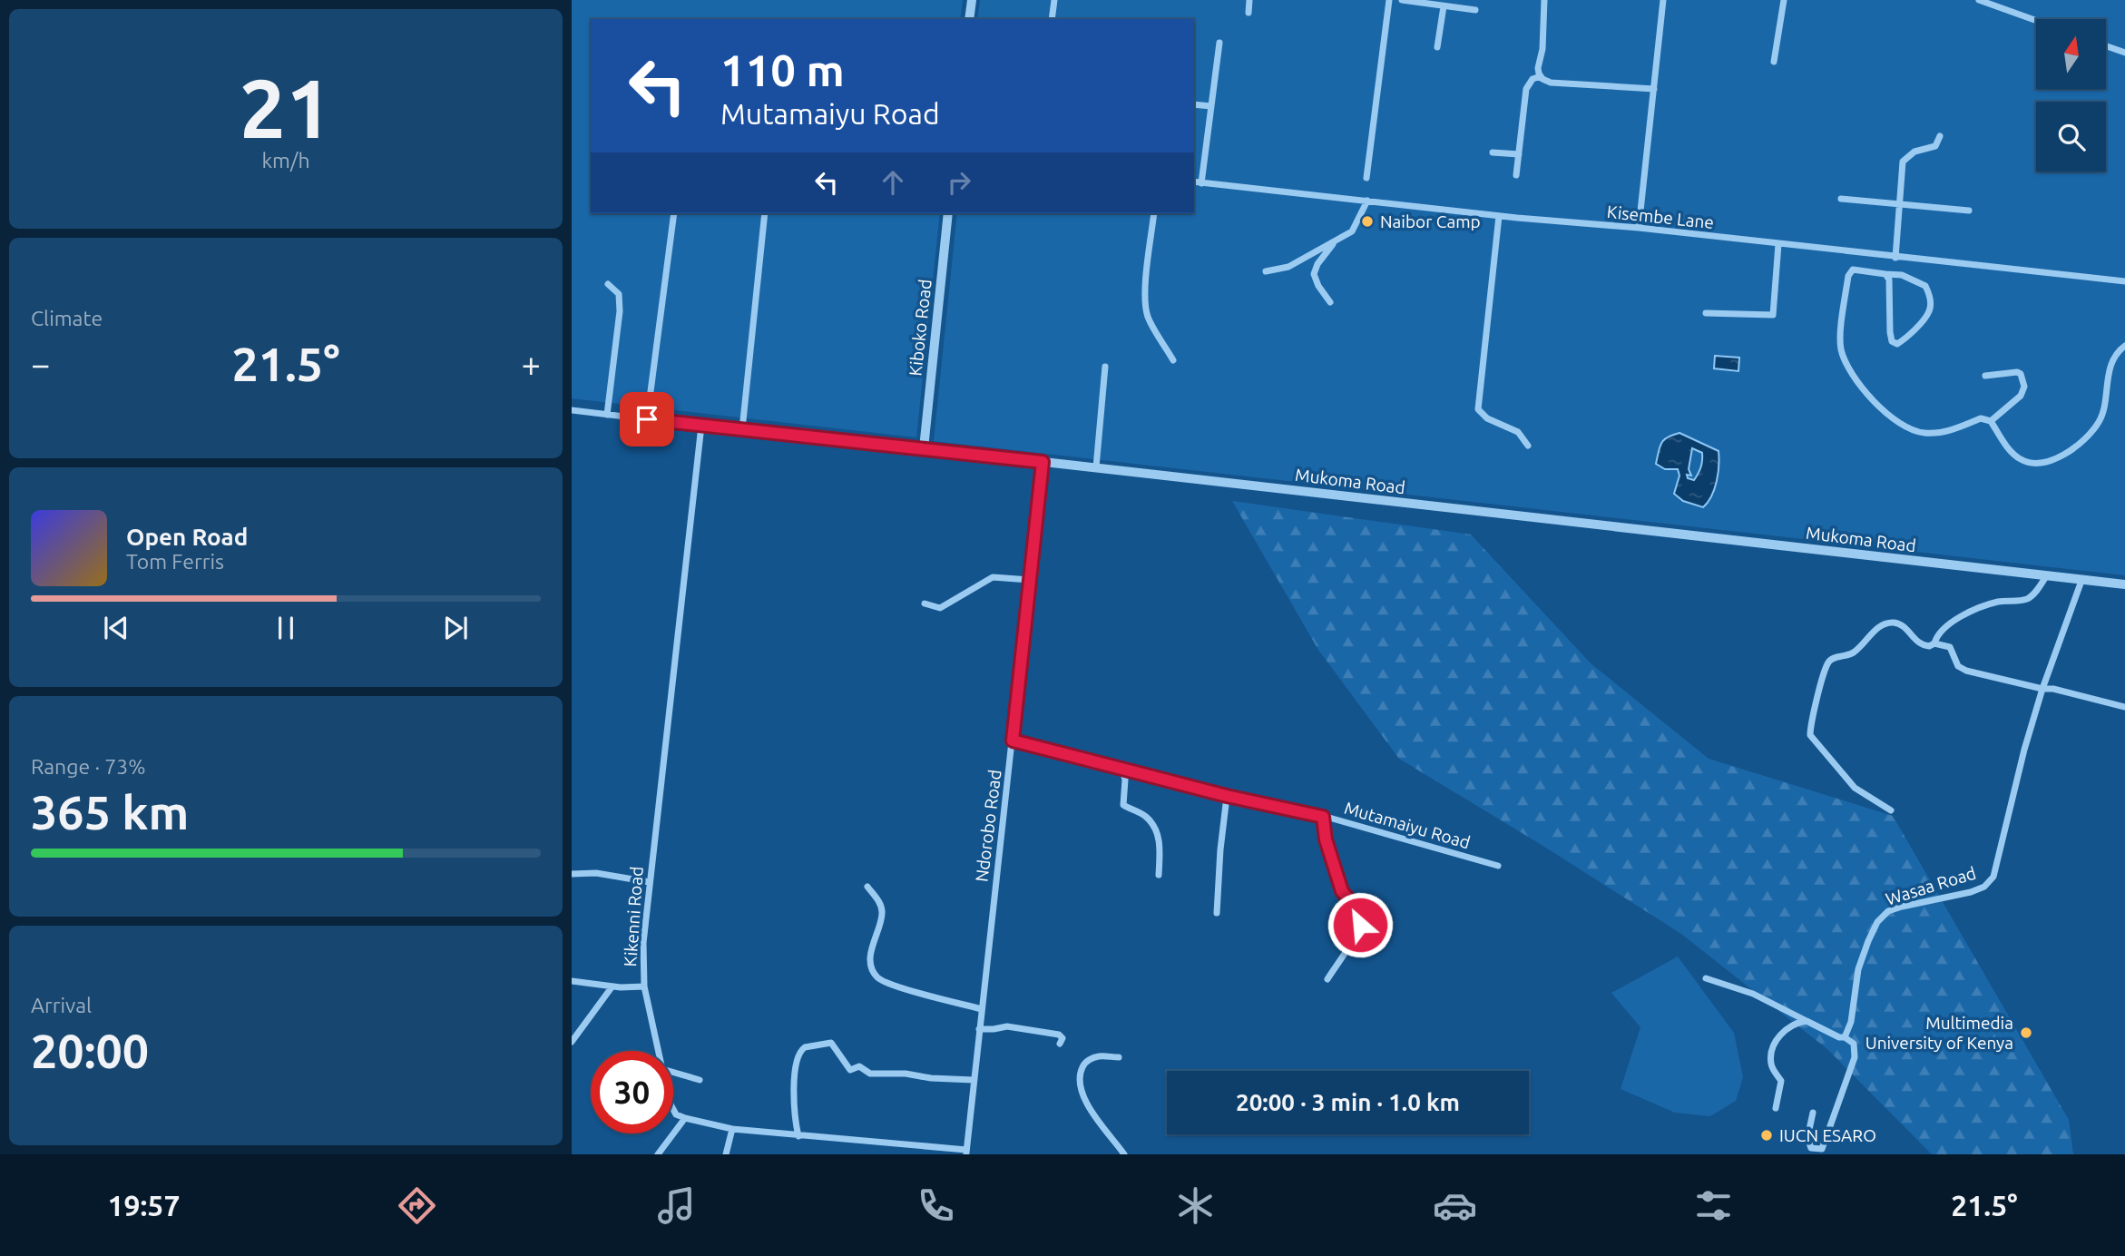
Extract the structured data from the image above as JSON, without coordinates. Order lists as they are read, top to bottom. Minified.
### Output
{"streets":{"street":["Kisembe Lane","Kiboko Road","Mukoma Road","Mutamaiyu Road","Ndorobo Road","Wasaa Road","Kikenni Road"]},"crossings":[["Kiboko Road","Mukoma Road"],["Mukoma Road","Ndorobo Road"],["Mukoma Road","Wasaa Road"],["Mukoma Road","Kikenni Road"],["Mutamaiyu Road","Ndorobo Road"]],"places":["Naibor Camp","Multimedia University of Kenya","IUCN ESARO"],"north":"top","page":{"tile":[["21","km/h"],"Climate",["Range · 73%","365 km"],["Arrival","20:00"]],"turn":["110 m","Mutamaiyu Road"],"heat":["−","21.5°","+"],"song":["Open Road","Tom Ferris"],"limit":"30","trip":"20:00 · 3 min · 1.0 km","tabs":["19:57","21.5°"]}}
